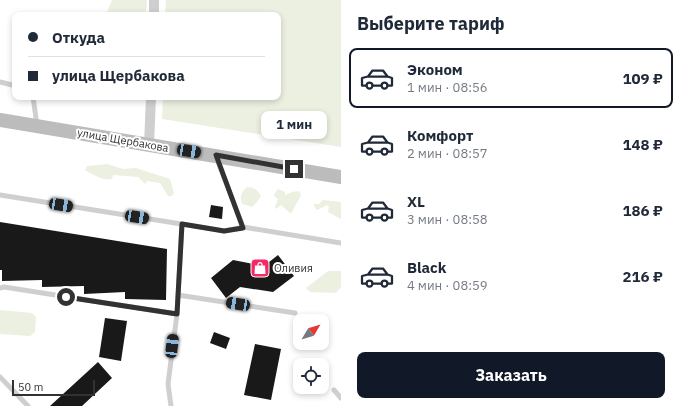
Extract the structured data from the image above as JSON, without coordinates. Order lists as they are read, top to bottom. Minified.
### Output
{"streets":{"main road":["улица Щербакова"]},"places":{"shop":["Оливия"]},"scale_bar":"50 m","north":"top right","page":{"heading":"Выберите тариф","banner":["Откуда","улица Щербакова"],"list":[{"name":"Эконом","note":"1 мин · 08:56","value":"109 ₽"},{"name":"Комфорт","note":"2 мин · 08:57","value":"148 ₽"},{"name":"XL","note":"3 мин · 08:58","value":"186 ₽"},{"name":"Black","note":"4 мин · 08:59","value":"216 ₽"}],"bubble":"1 мин","buttons":"Заказать","scale":"50 m"}}
